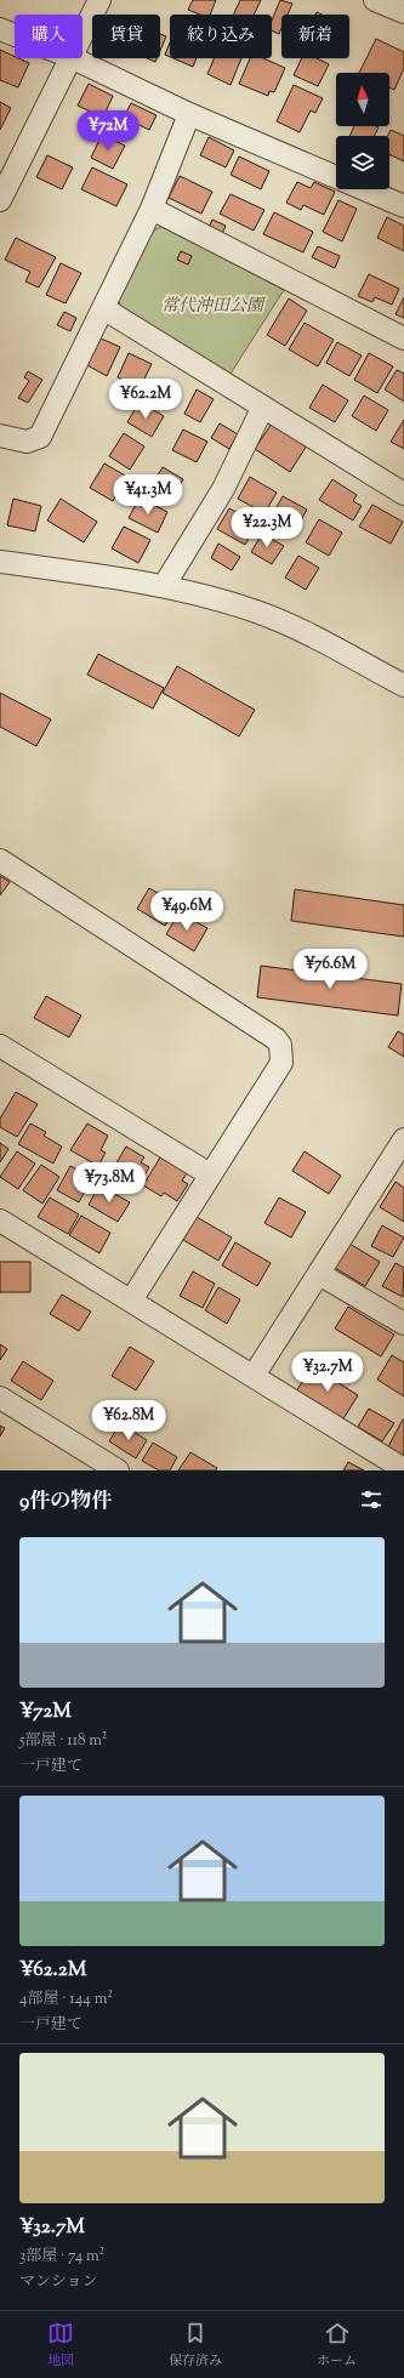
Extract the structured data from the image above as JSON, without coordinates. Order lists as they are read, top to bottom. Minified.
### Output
{"parks":["常代沖田公園"],"north":"top","page":{"chip":["購入","賃貸","絞り込み","新着"],"price":["¥72M","¥62.2M","¥41.3M","¥22.3M","¥49.6M","¥76.6M","¥73.8M","¥32.7M","¥62.8M"],"heading":"9件の物件","list":[{"name":"¥72M","note":"5部屋 · 118 m² · 一戸建て"},{"name":"¥62.2M","note":"4部屋 · 144 m² · 一戸建て"},{"name":"¥32.7M","note":"3部屋 · 74 m² · マンション"}],"tabs":["地図","保存済み","ホーム"]}}
